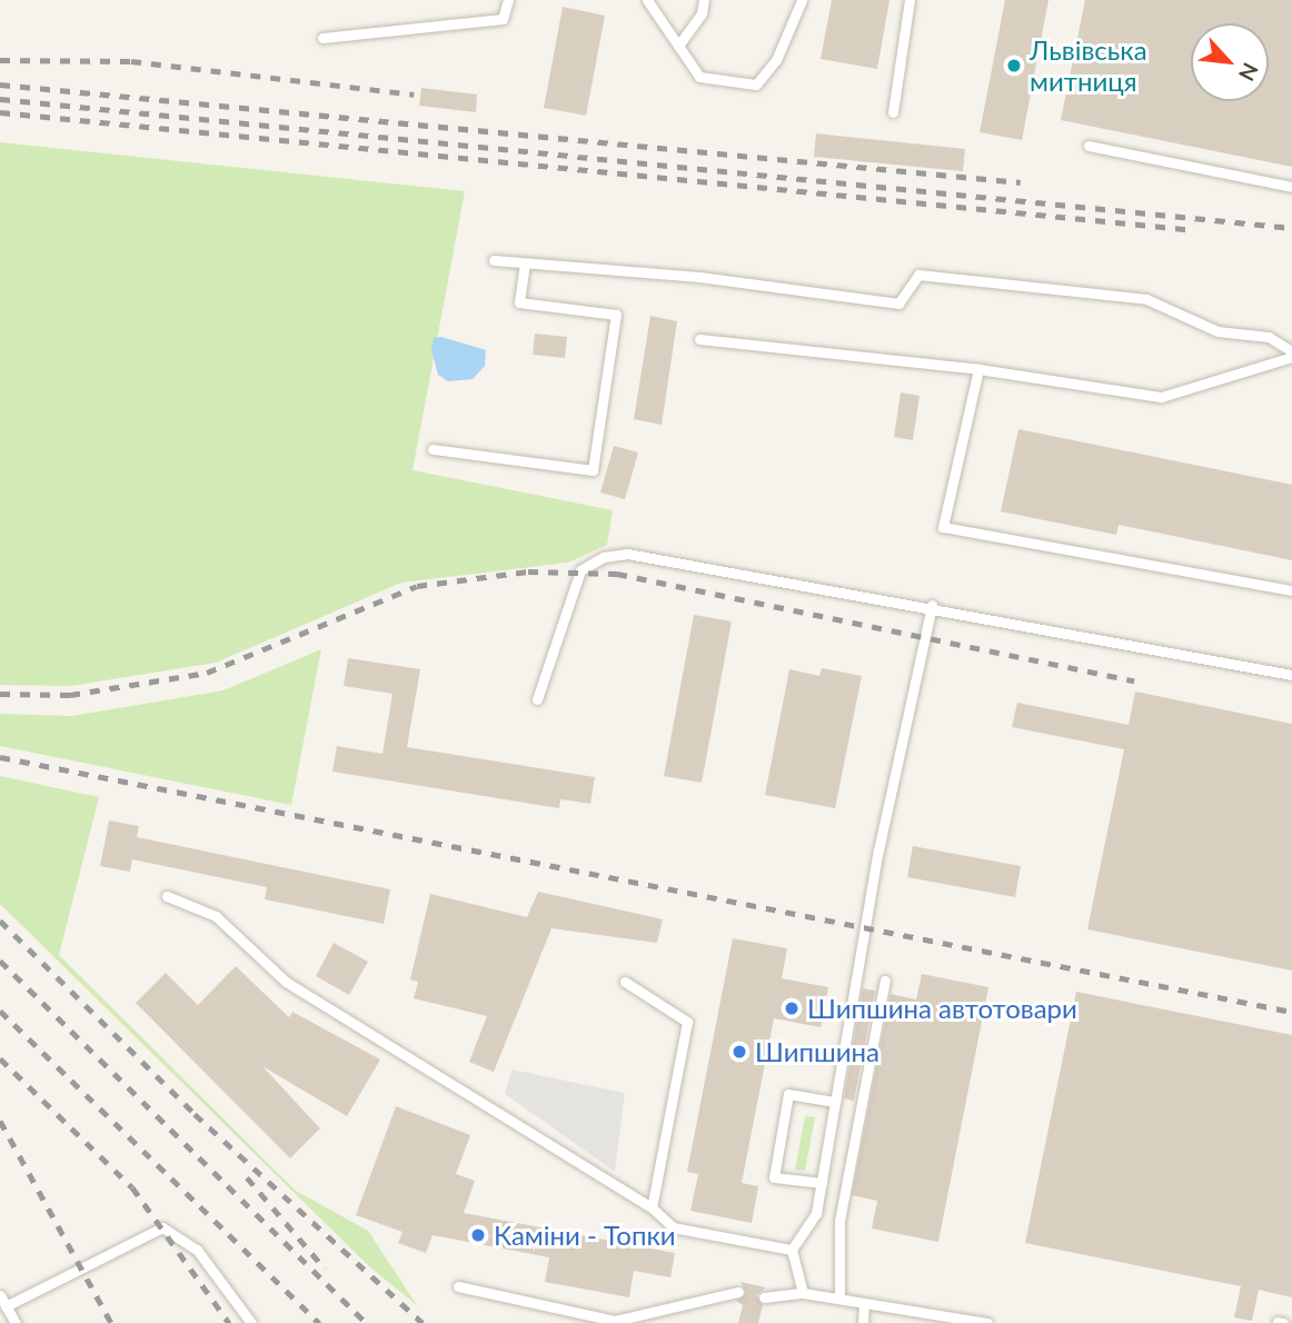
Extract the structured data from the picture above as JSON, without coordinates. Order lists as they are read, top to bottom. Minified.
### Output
{"places":["Львівська митниця","Шипшина автотовари","Шипшина","Каміни - Топки"],"north":"bottom right"}
